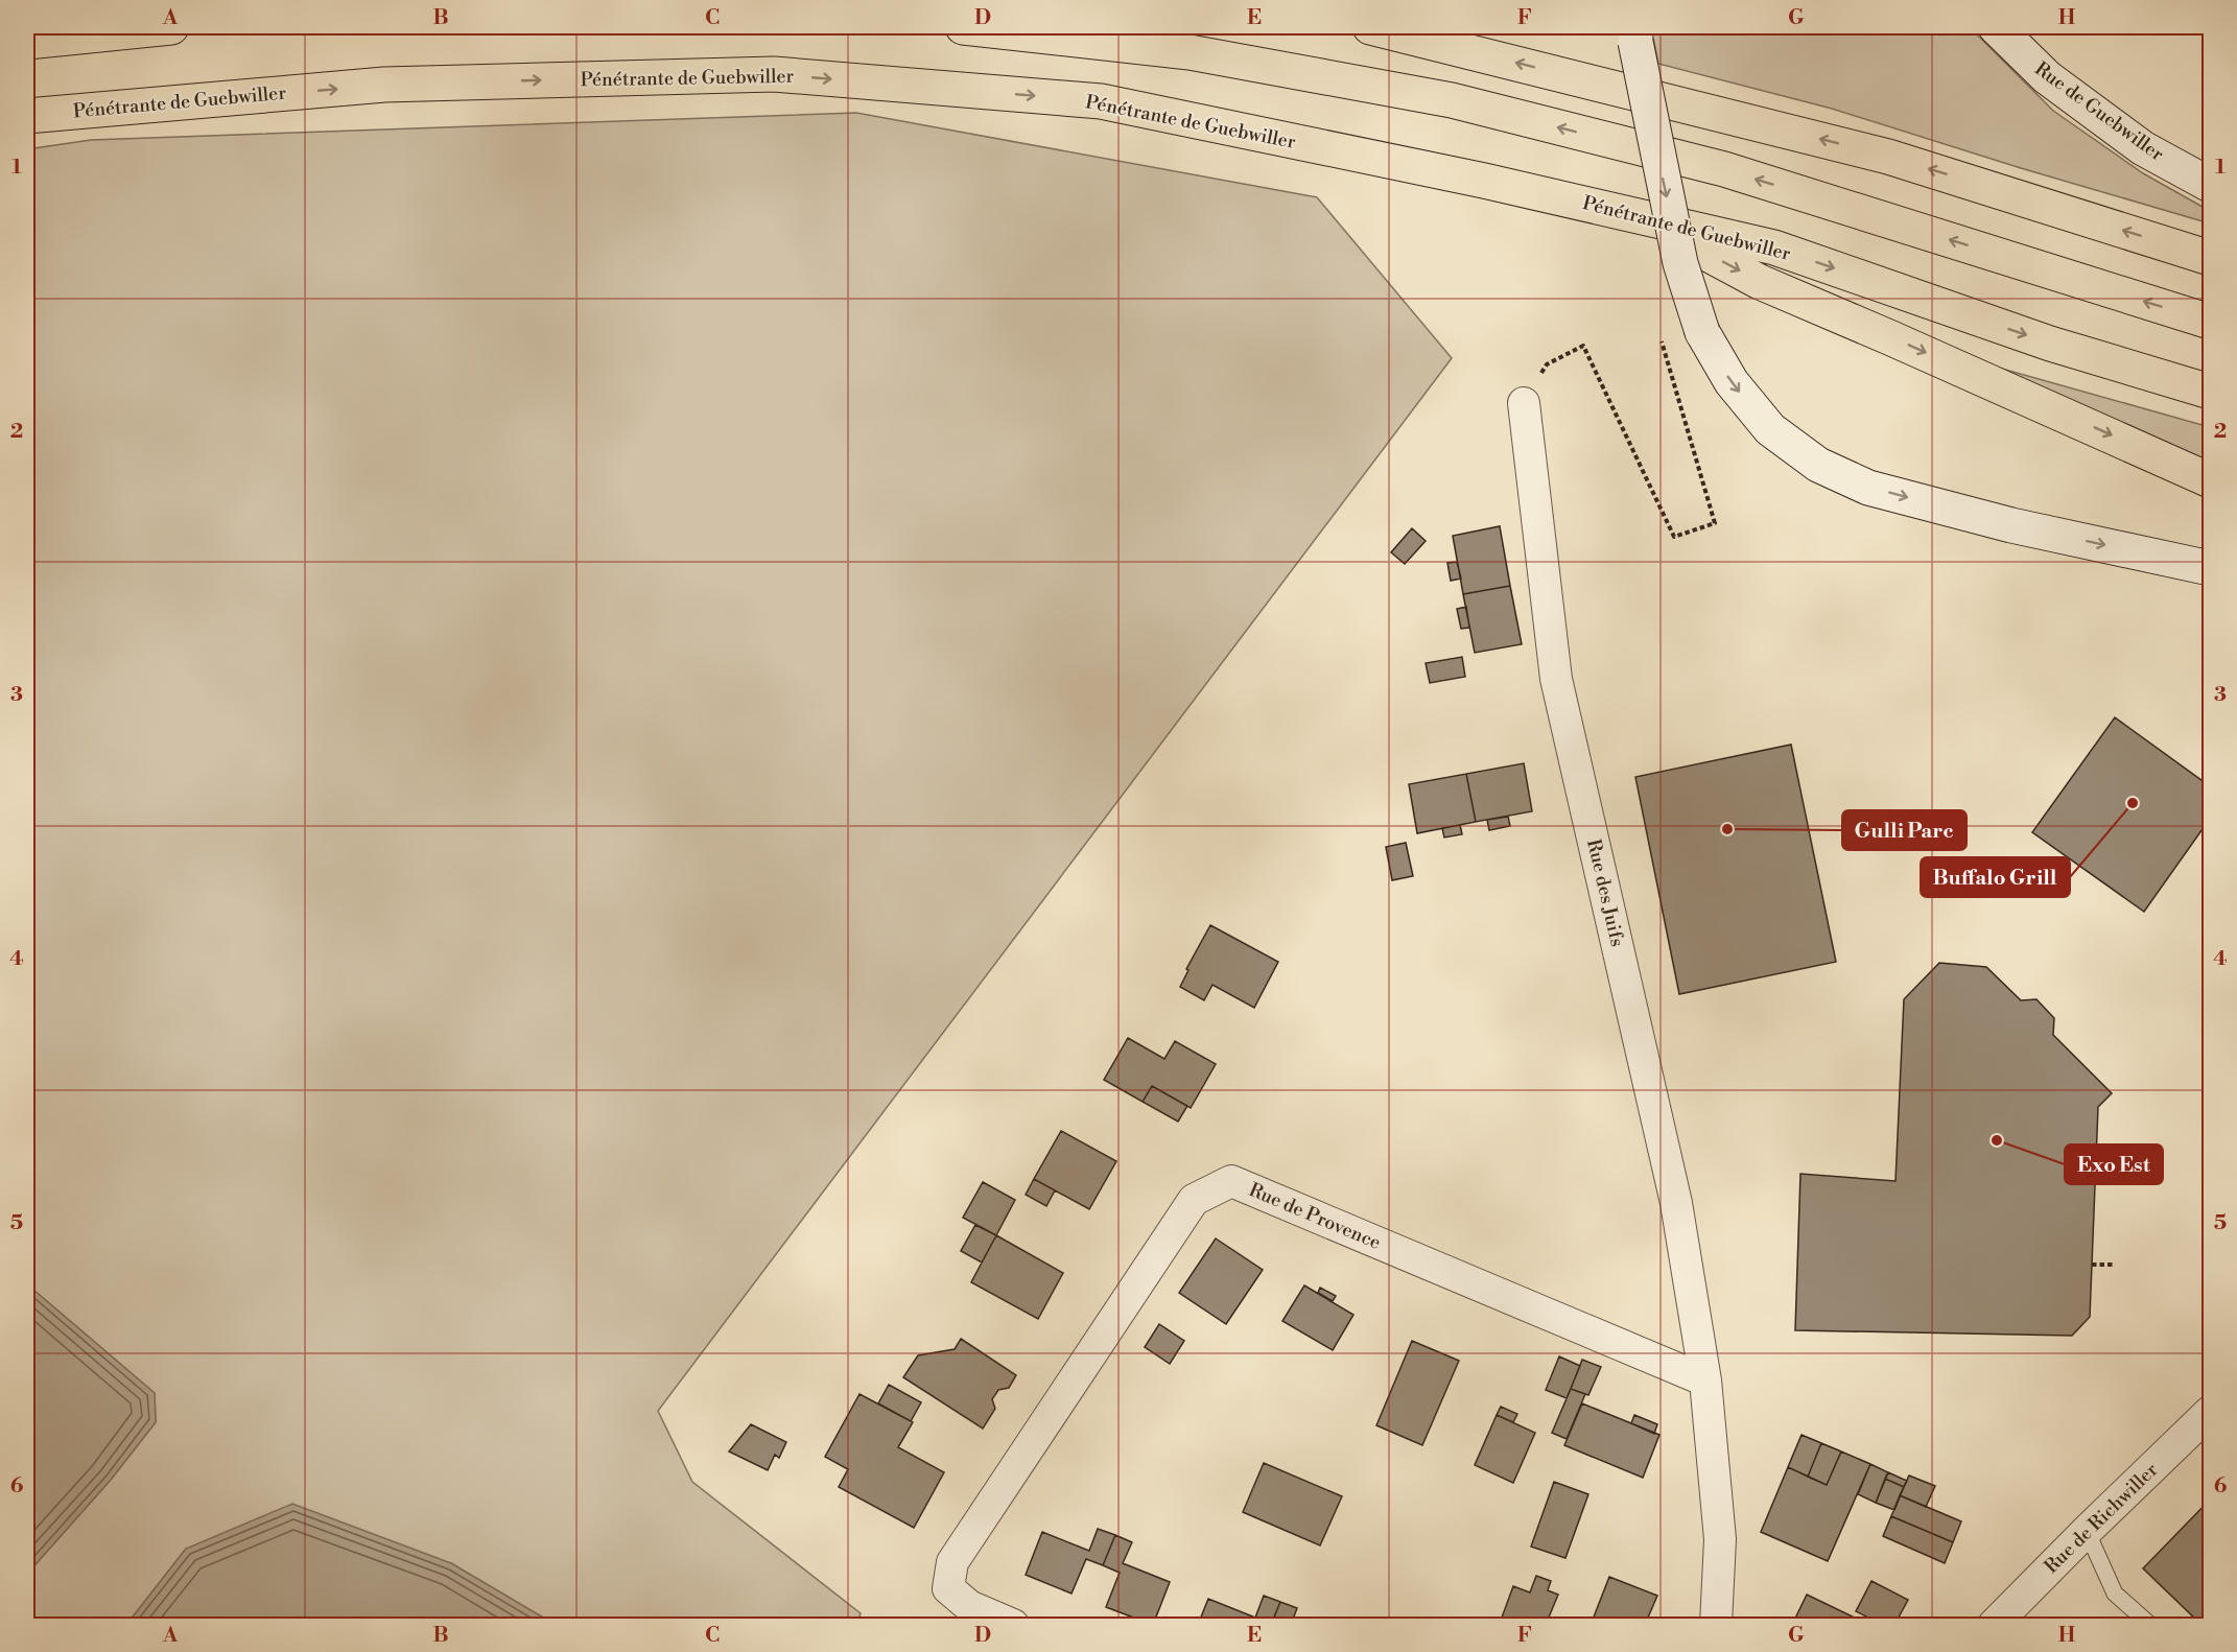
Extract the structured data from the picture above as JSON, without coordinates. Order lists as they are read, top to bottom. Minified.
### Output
{"streets":{"highway":["Pénétrante de Guebwiller"],"main road":["Rue de Guebwiller"],"street":["Rue des Juifs","Rue de Provence","Rue de Richwiller"]},"crossings":[["Rue des Juifs","Rue de Provence"]],"places":["Buffalo Grill","Gulli Parc","Exo Est"],"grid":{"columns":["A","B","C","D","E","F","G","H"],"rows":["1","2","3","4","5","6"]}}
